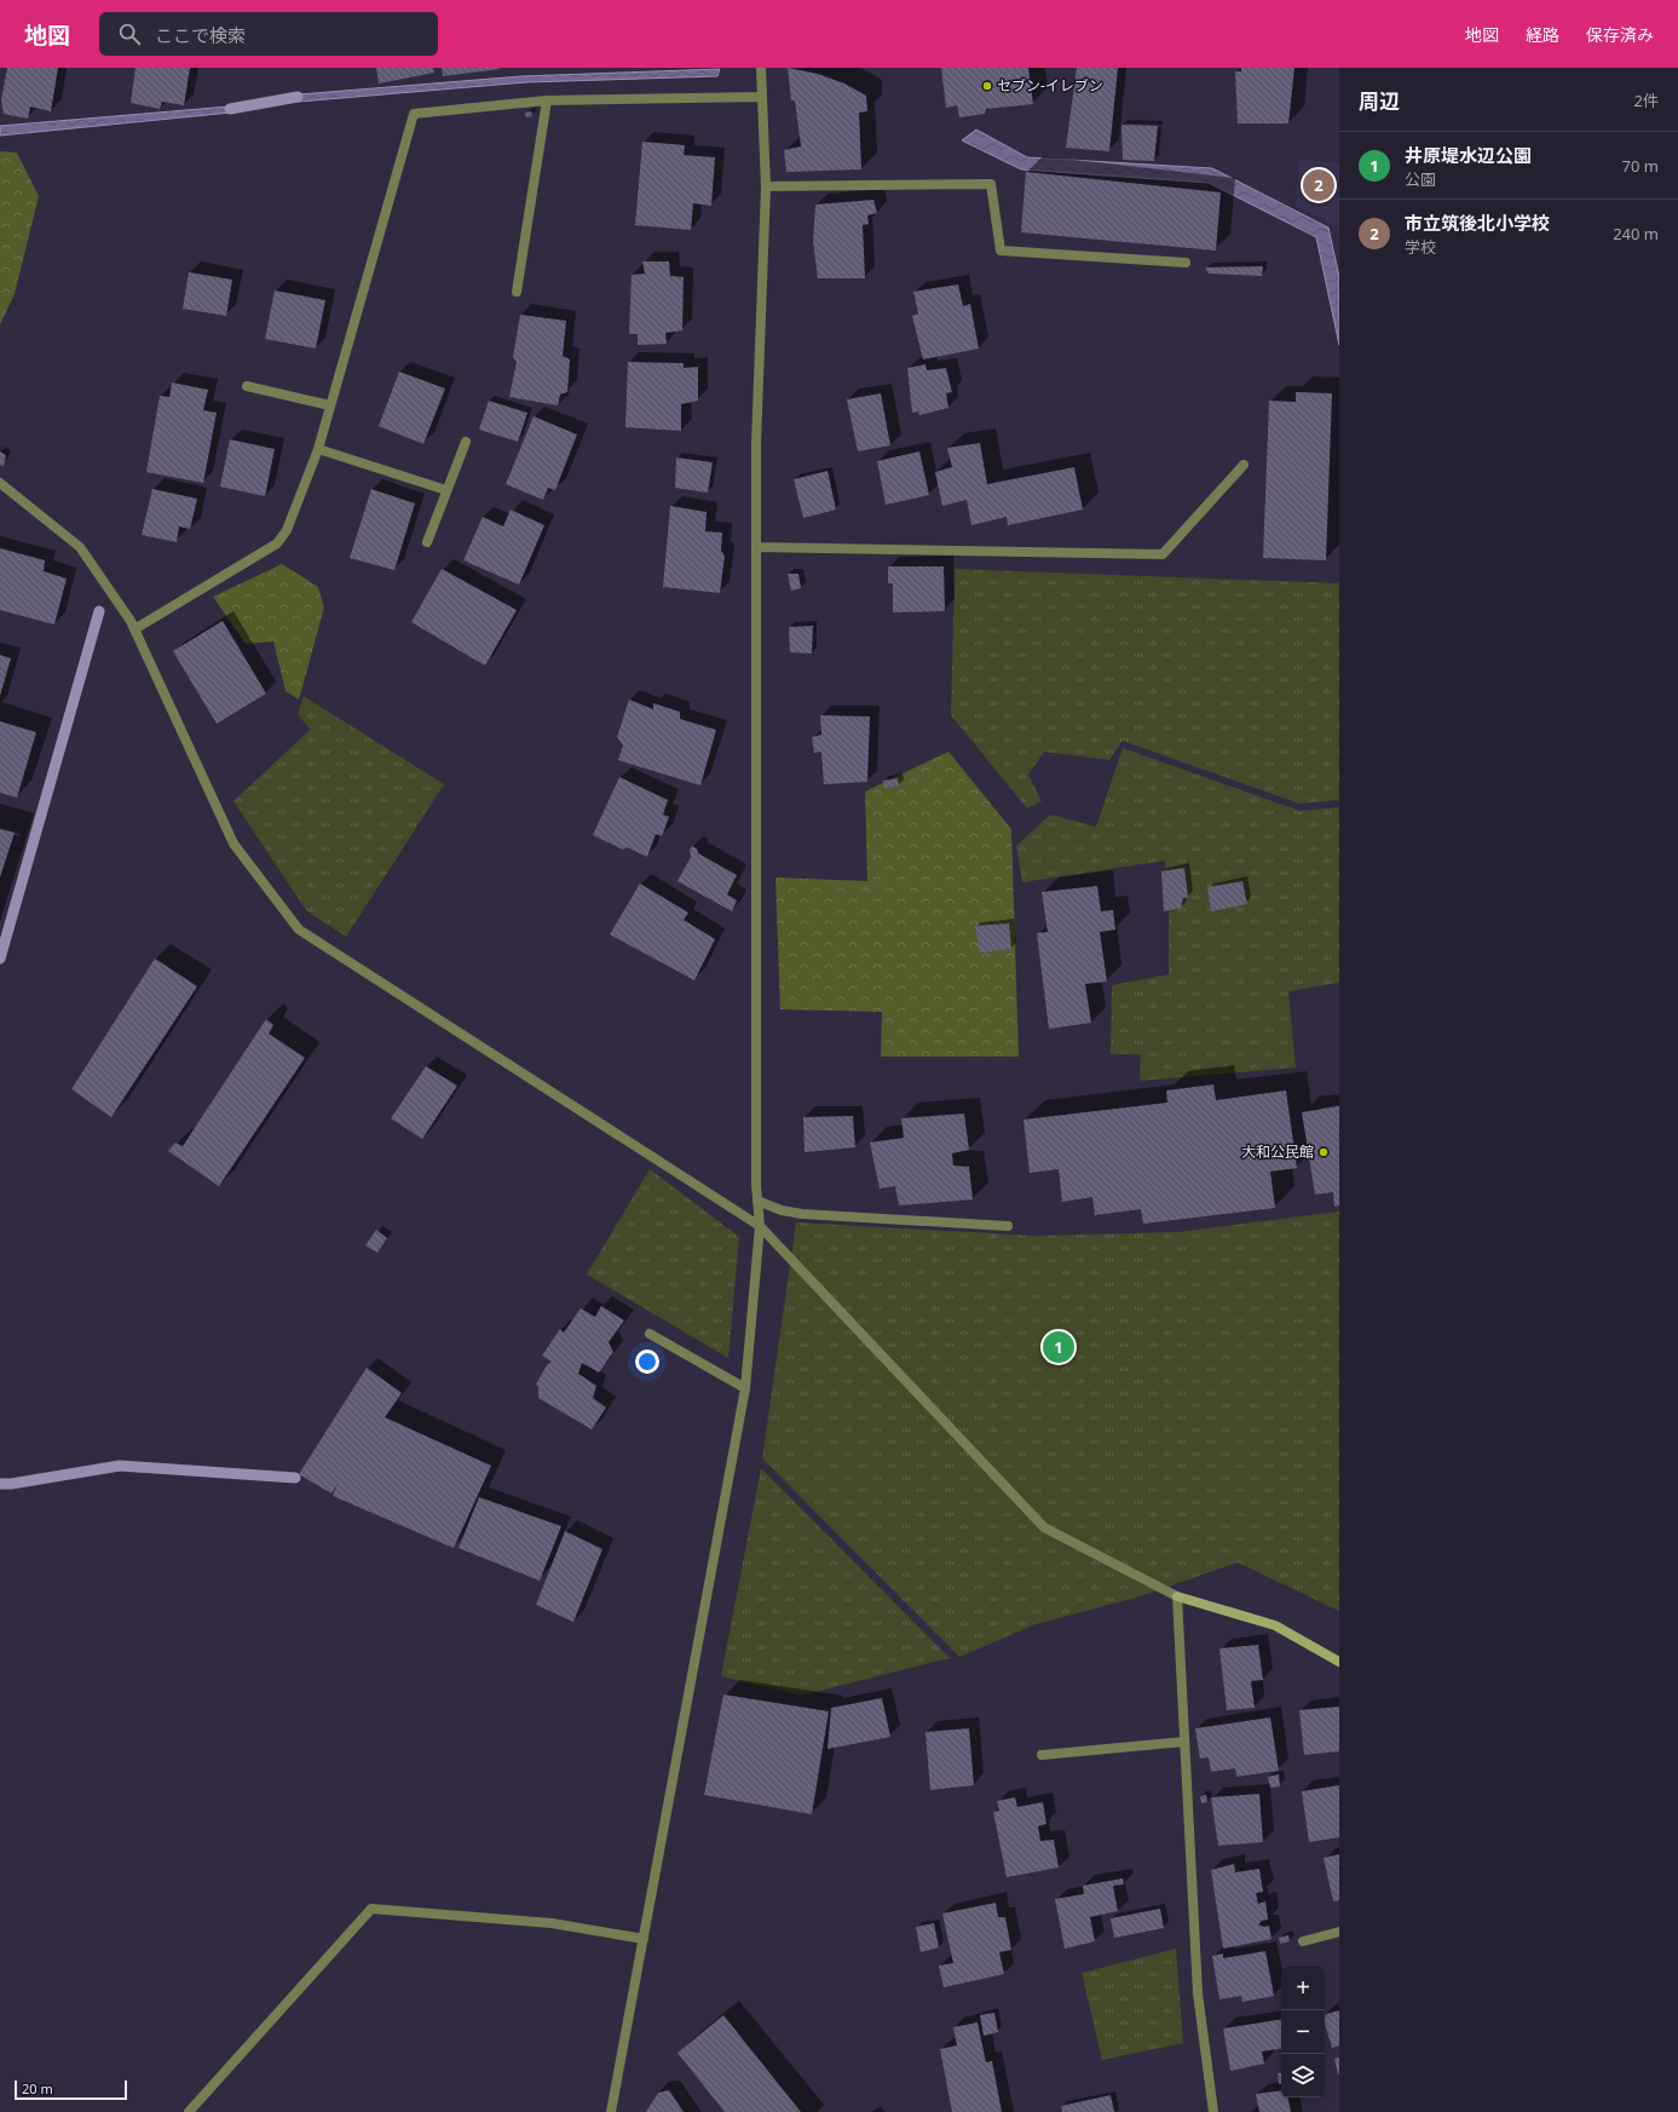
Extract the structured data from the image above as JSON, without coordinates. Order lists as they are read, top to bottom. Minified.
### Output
{"places":["セブン-イレブン","大和公民館"],"scale_bar":"20 m","page":{"header":"地図","search":"ここで検索","nav":["地図","経路","保存済み"],"heading":["周辺","2件"],"list":[{"mark":"1","name":"井原堤水辺公園","note":"公園","value":"70 m"},{"mark":"2","name":"市立筑後北小学校","note":"学校","value":"240 m"}],"pins":["2","1"],"map_buttons":["+","−"],"scale":"20 m"}}
